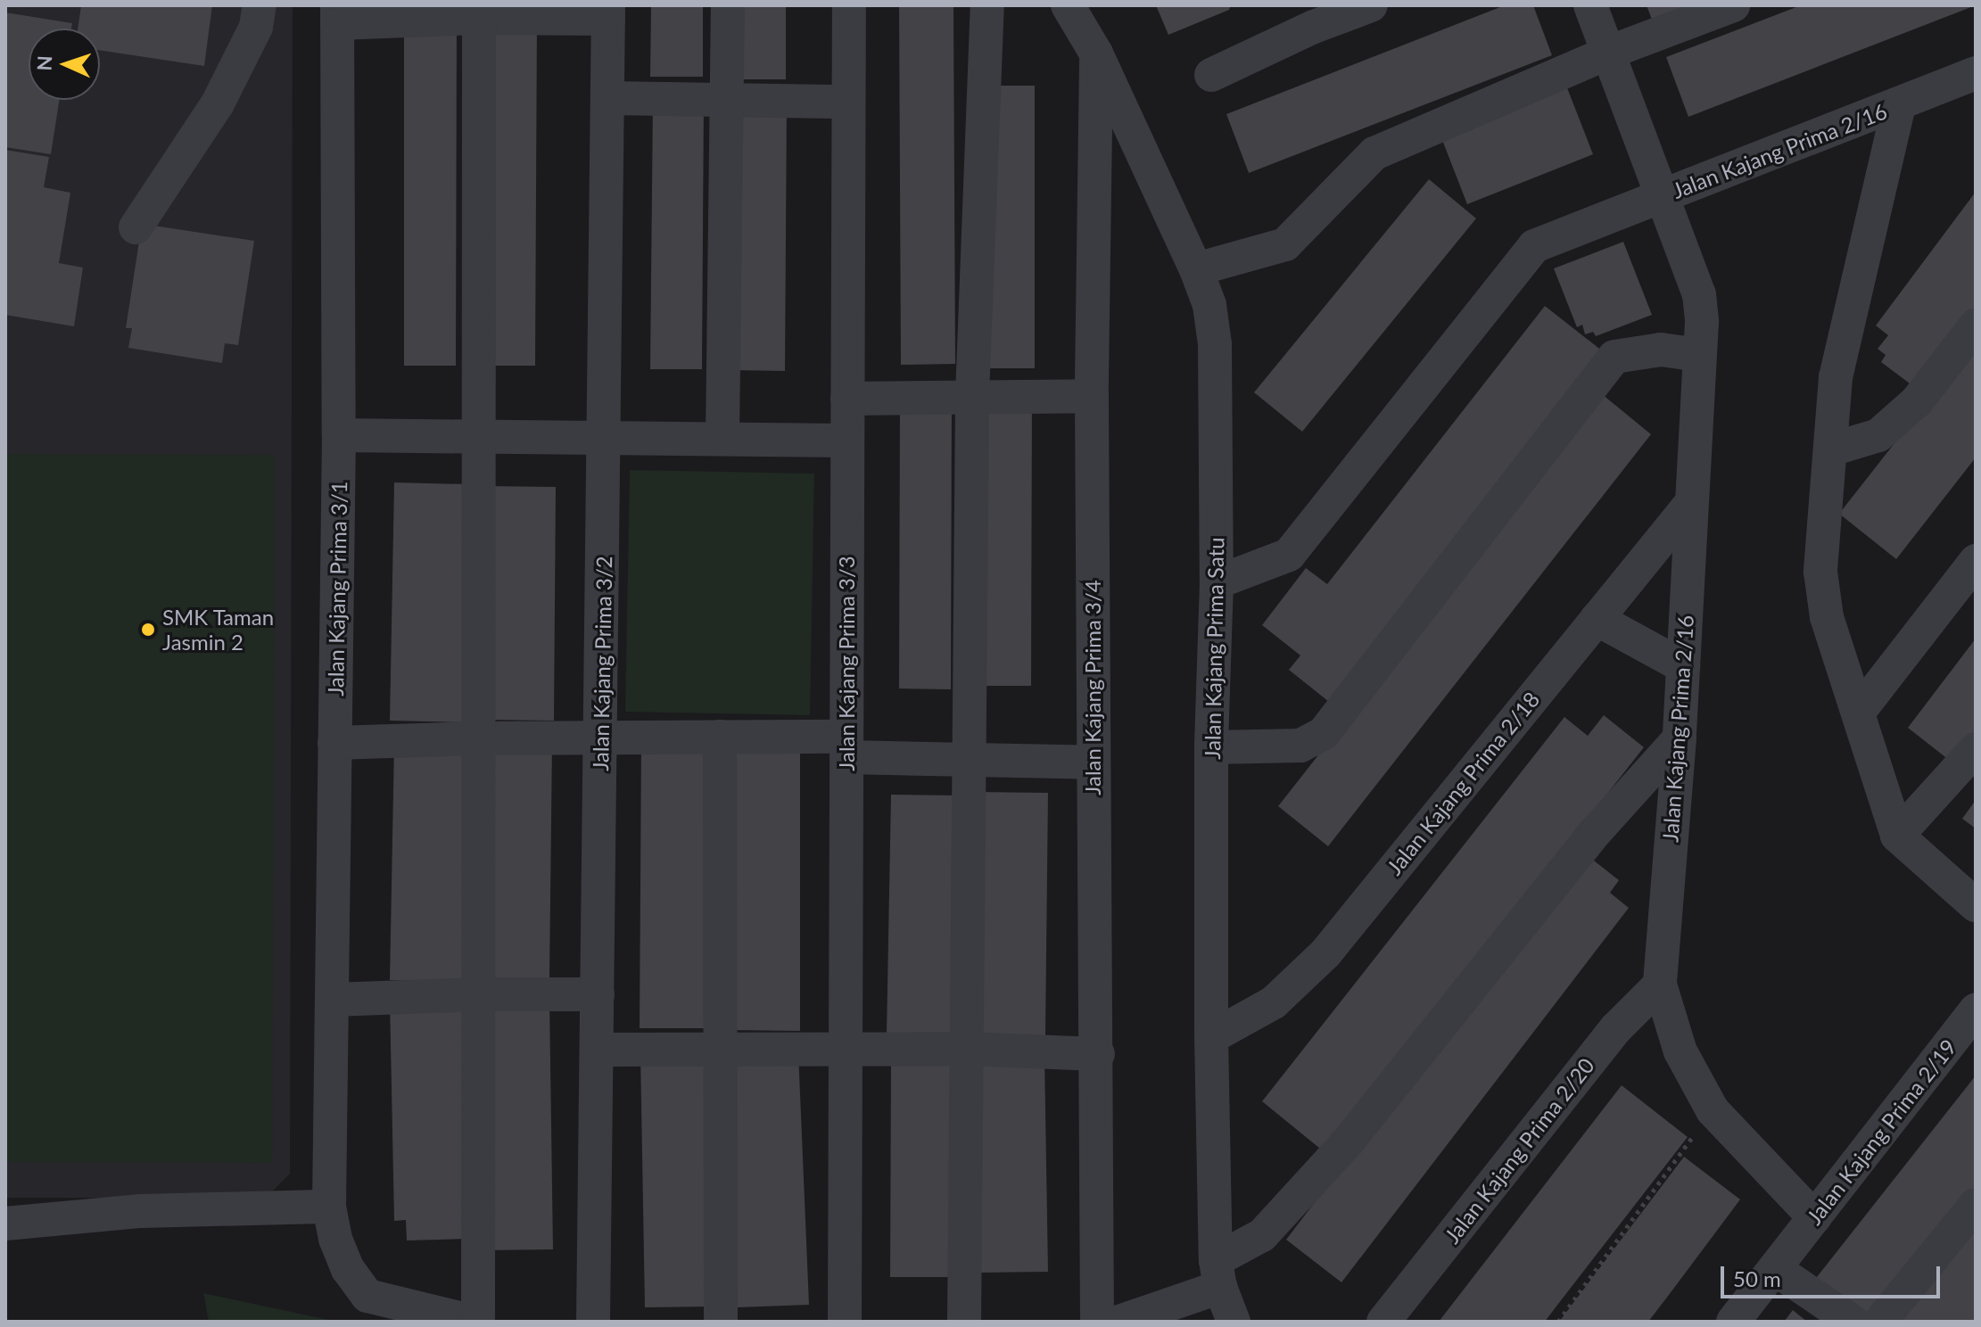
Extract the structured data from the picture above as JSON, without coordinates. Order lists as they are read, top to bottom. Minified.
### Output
{"streets":{"street":["Jalan Kajang Prima 2/16","Jalan Kajang Prima 3/1","Jalan Kajang Prima Satu","Jalan Kajang Prima 3/2","Jalan Kajang Prima 3/3","Jalan Kajang Prima 3/4","Jalan Kajang Prima 2/18","Jalan Kajang Prima 2/19","Jalan Kajang Prima 2/20"]},"crossings":[["Jalan Kajang Prima 2/16","Jalan Kajang Prima Satu"],["Jalan Kajang Prima 2/16","Jalan Kajang Prima 2/18"],["Jalan Kajang Prima 2/16","Jalan Kajang Prima 2/19"],["Jalan Kajang Prima 2/16","Jalan Kajang Prima 2/20"],["Jalan Kajang Prima Satu","Jalan Kajang Prima 3/4"],["Jalan Kajang Prima Satu","Jalan Kajang Prima 2/18"]],"places":["SMK Taman Jasmin 2"],"scale_bar":"50 m","north":"left"}
